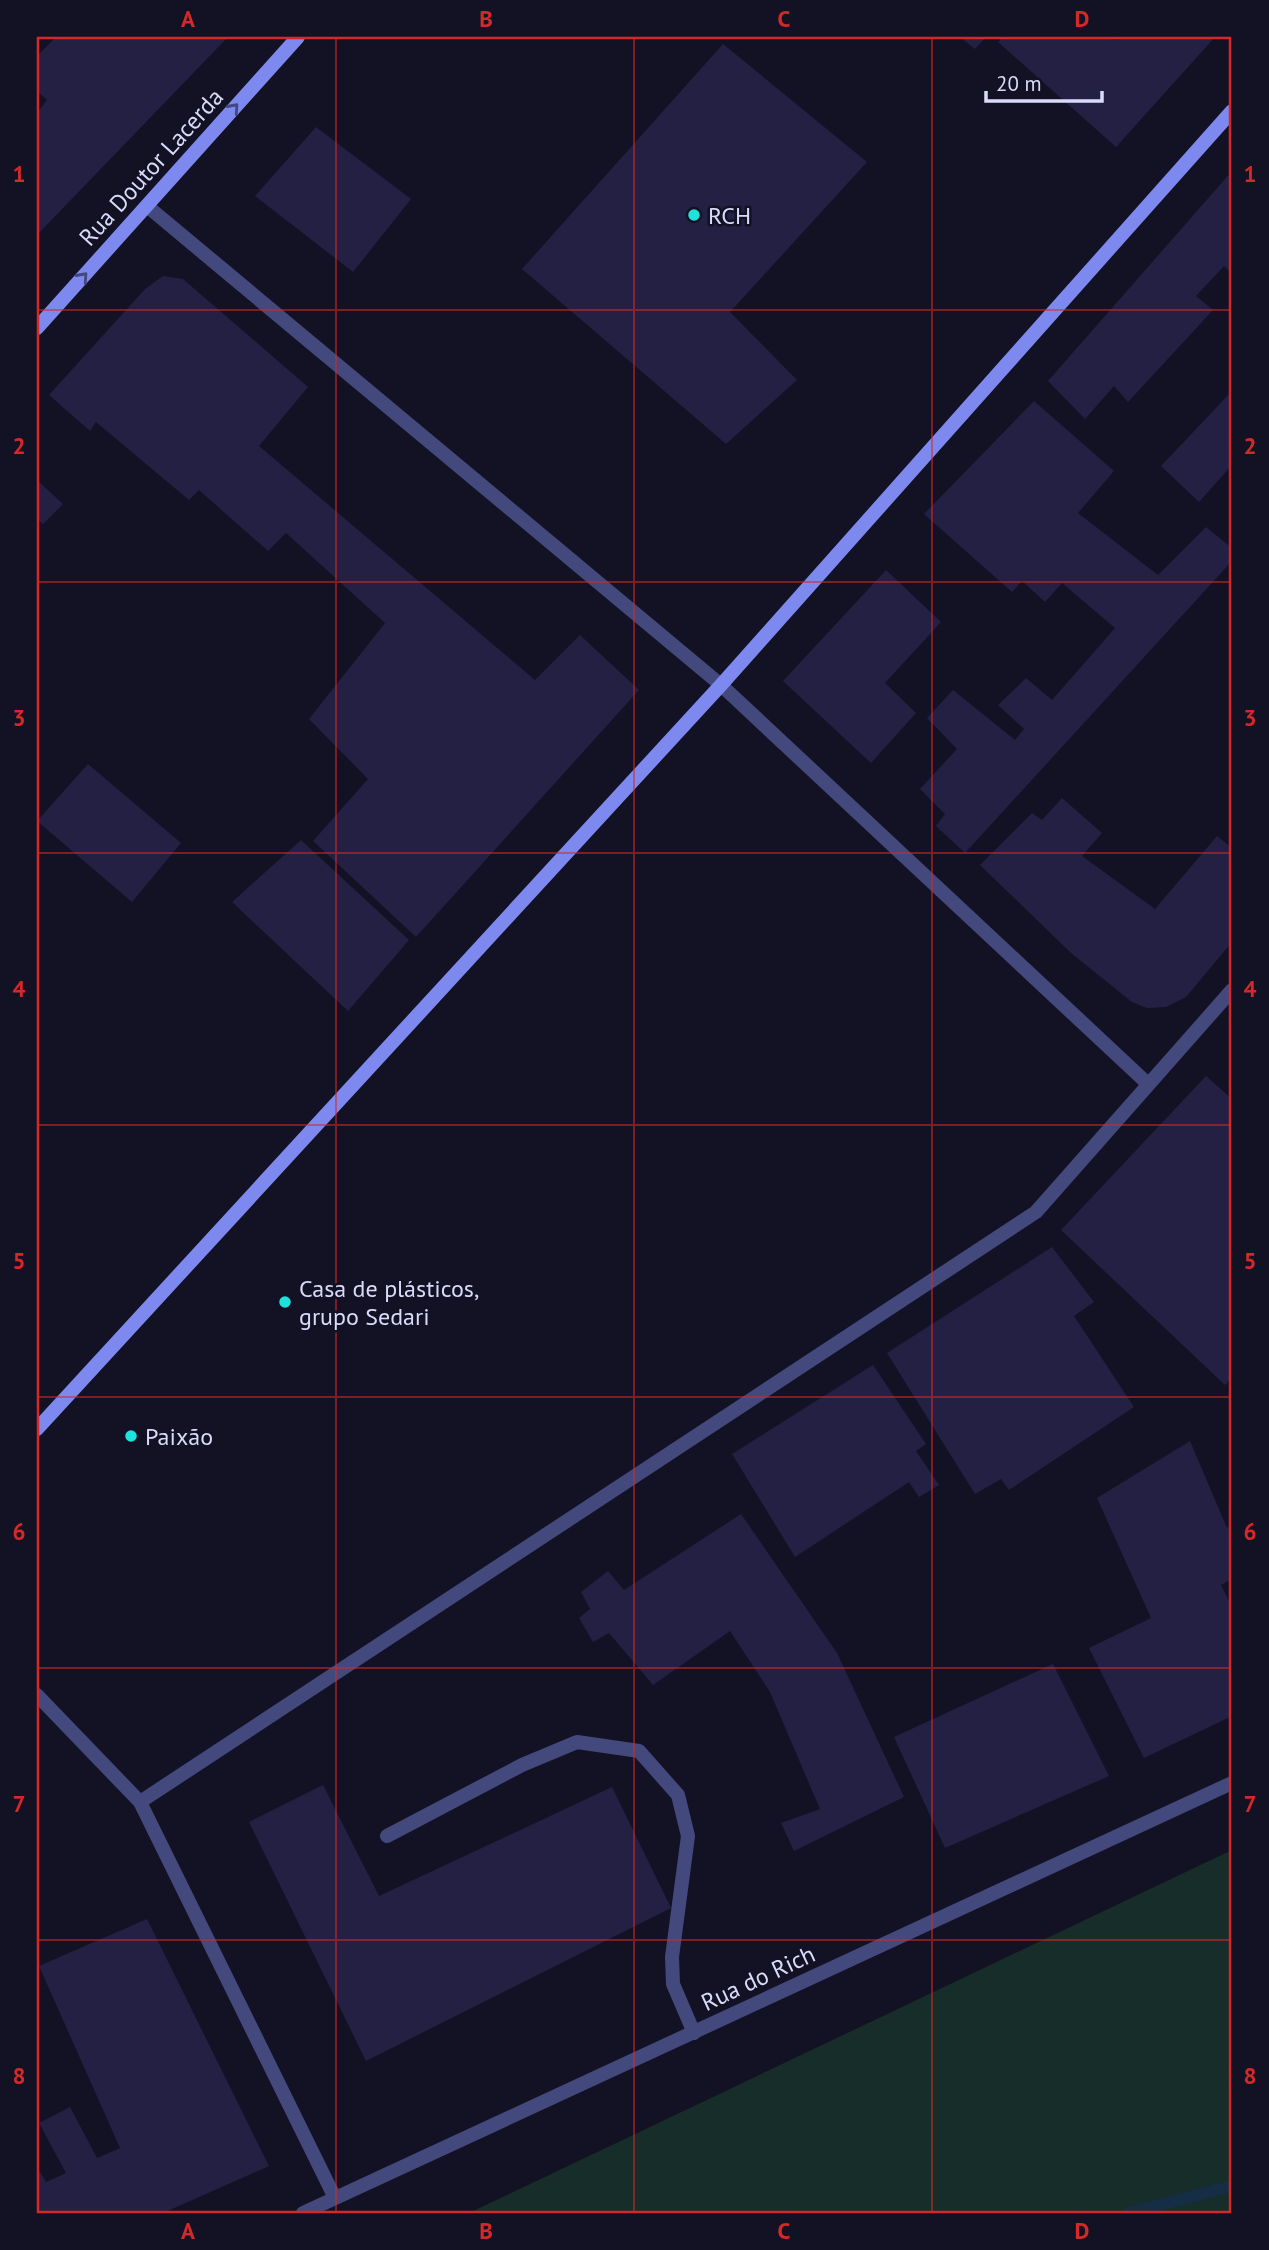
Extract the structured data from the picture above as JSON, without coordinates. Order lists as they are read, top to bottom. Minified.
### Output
{"streets":{"street":["Rua Doutor Lacerda","Rua do Rich"]},"one_way":["Rua Doutor Lacerda"],"places":["RCH","Casa de plásticos, grupo Sedari","Paixão"],"scale_bar":"20 m","grid":{"columns":["A","B","C","D"],"rows":["1","2","3","4","5","6","7","8"]}}
